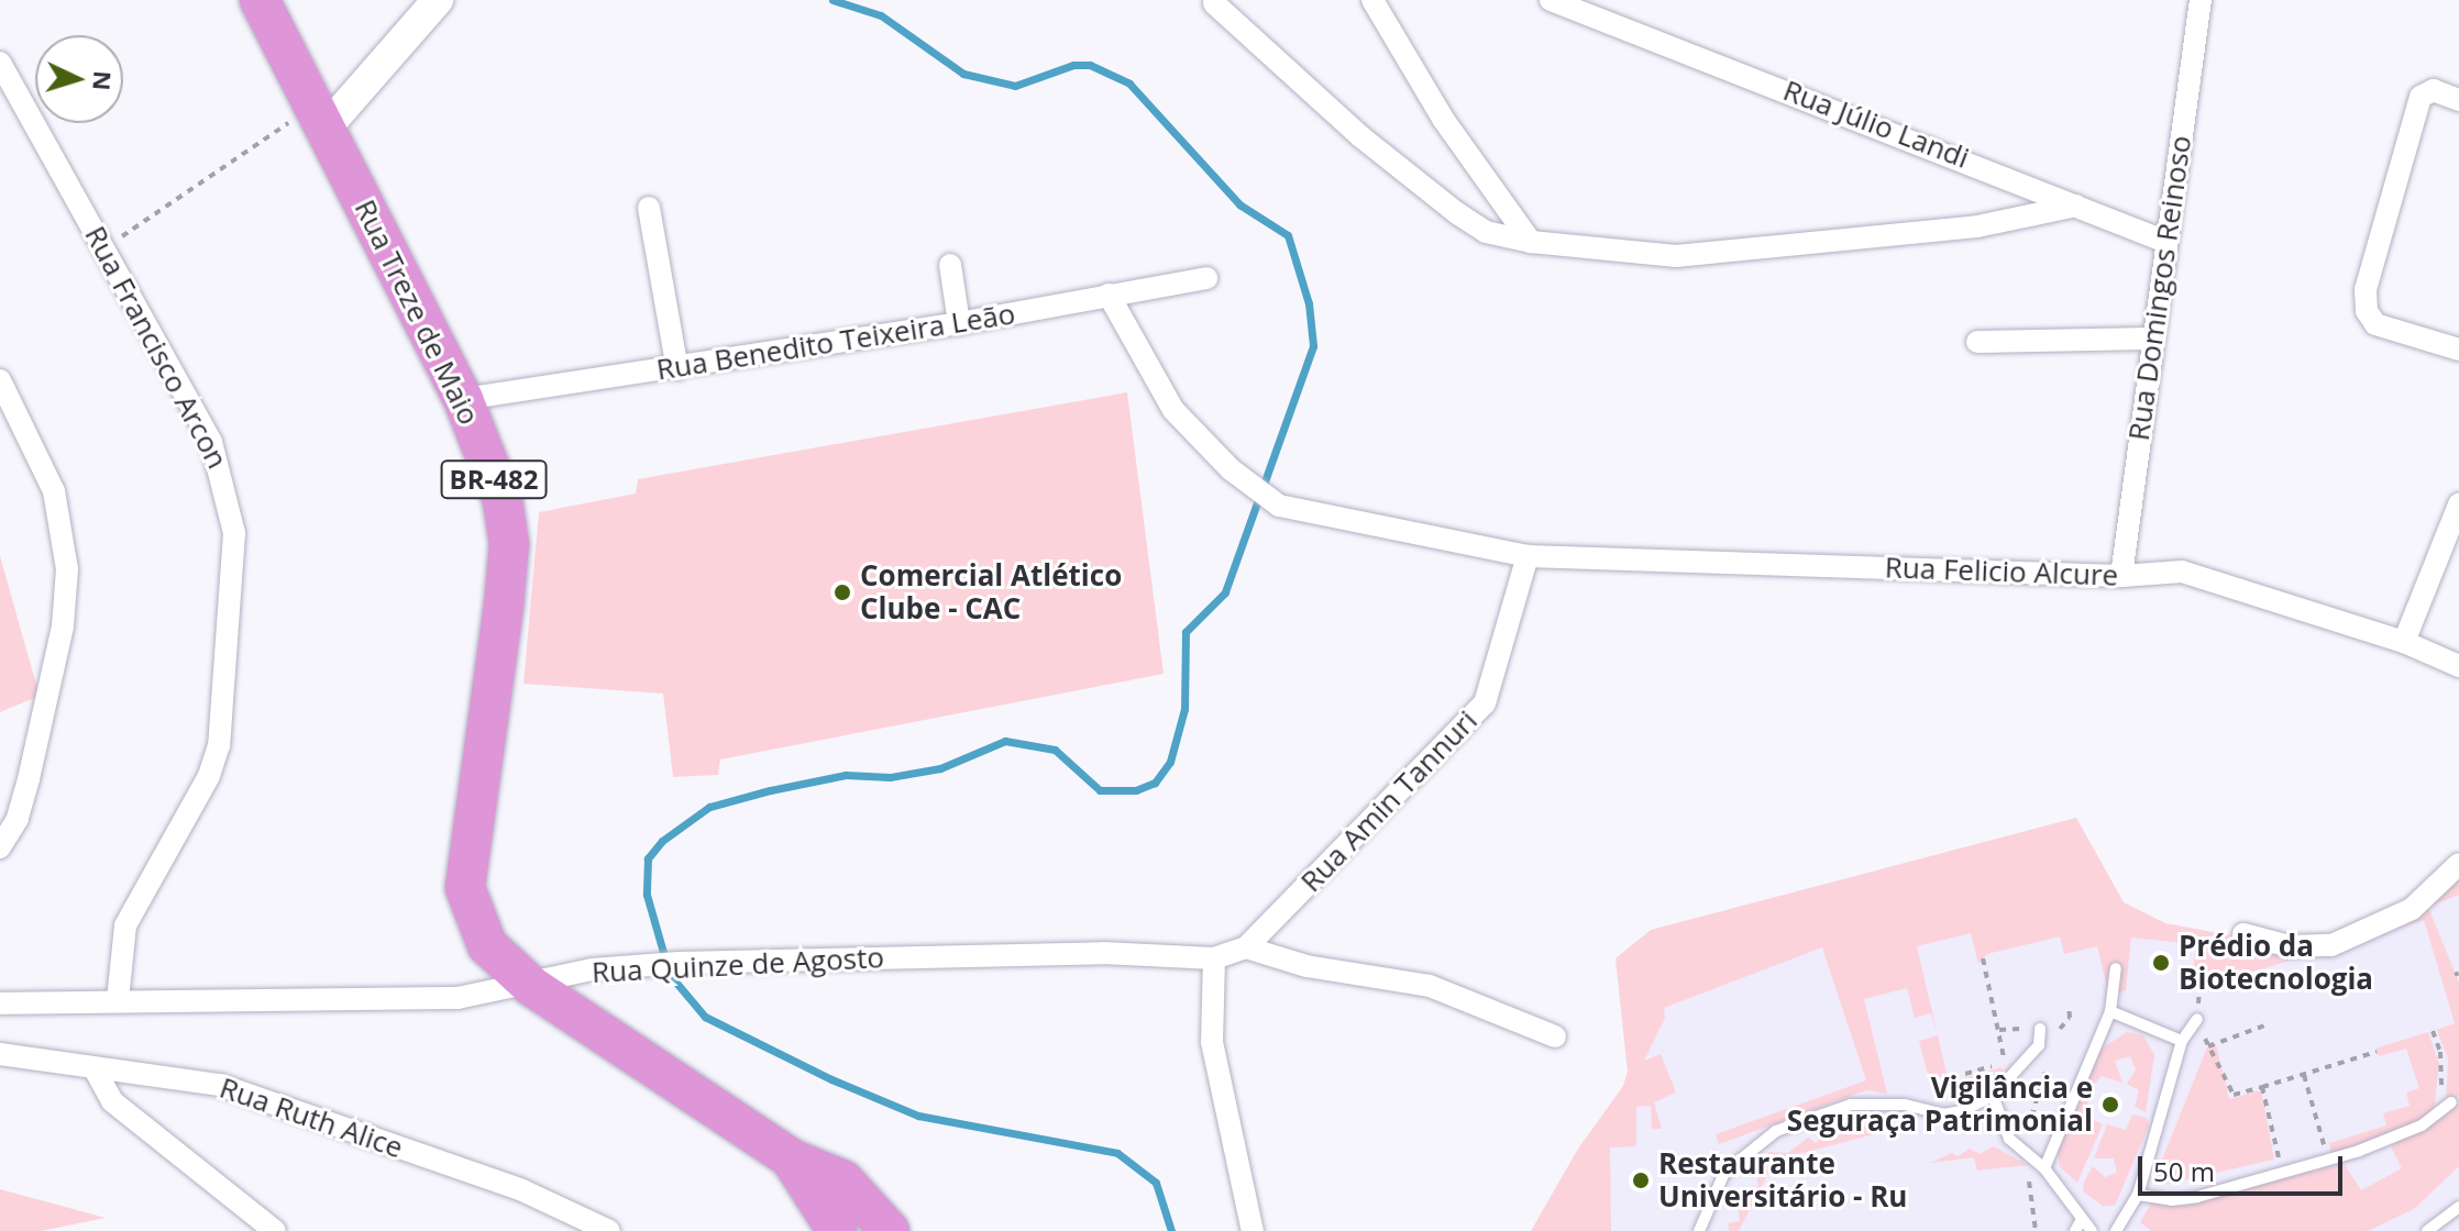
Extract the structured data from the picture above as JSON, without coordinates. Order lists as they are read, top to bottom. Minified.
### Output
{"streets":{"highway":["Rua Treze de Maio","BR-482"],"street":["Rua Júlio Landi","Rua Domingos Reinoso","Rua Benedito Teixeira Leão","Rua Francisco Arcon","Rua Felicio Alcure","Rua Amin Tannuri","Rua Quinze de Agosto","Rua Ruth Alice"]},"crossings":[["Rua Júlio Landi","Rua Domingos Reinoso"],["Rua Domingos Reinoso","Rua Felicio Alcure"],["Rua Treze de Maio","Rua Benedito Teixeira Leão"],["Rua Treze de Maio","BR-482"],["Rua Treze de Maio","Rua Quinze de Agosto"],["Rua Benedito Teixeira Leão","Rua Felicio Alcure"],["Rua Francisco Arcon","Rua Quinze de Agosto"],["BR-482","Rua Quinze de Agosto"],["Rua Felicio Alcure","Rua Amin Tannuri"],["Rua Amin Tannuri","Rua Quinze de Agosto"]],"places":["Comercial Atlético Clube - CAC","Prédio da Biotecnologia","Vigilância e Seguraça Patrimonial","Restaurante Universitário - Ru"],"scale_bar":"50 m","north":"right"}
